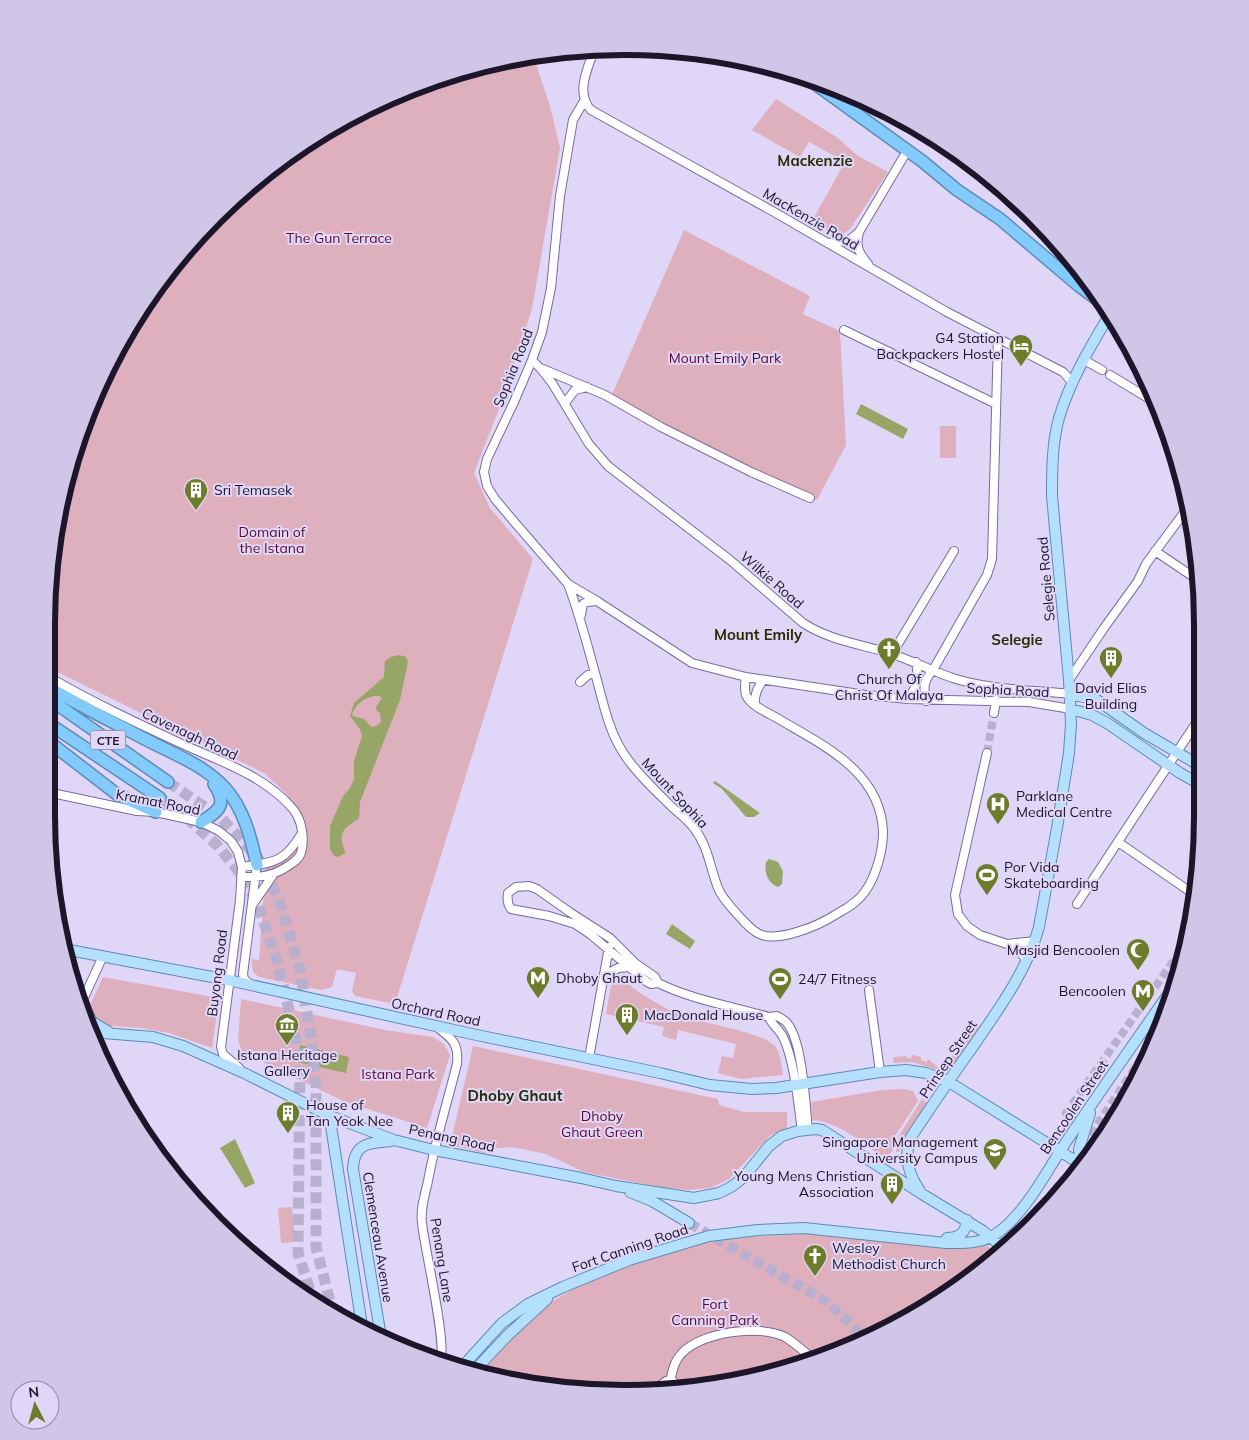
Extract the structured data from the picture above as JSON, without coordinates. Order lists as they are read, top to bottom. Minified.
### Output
{"streets":{"highway":["CTE"],"main road":["Selegie Road","Orchard Road","Prinsep Street","Bencoolen Street","Penang Road","Clemenceau Avenue","Fort Canning Road"],"street":["MacKenzie Road","Sophia Road","Wilkie Road","Cavenagh Road","Mount Sophia","Kramat Road","Buyong Road","Penang Lane"]},"crossings":[["MacKenzie Road","Sophia Road"],["MacKenzie Road","Selegie Road"],["Sophia Road","Selegie Road"],["Sophia Road","Wilkie Road"],["Sophia Road","Mount Sophia"],["Selegie Road","Wilkie Road"],["Selegie Road","Prinsep Street"],["Cavenagh Road","Kramat Road"],["Cavenagh Road","Buyong Road"],["Kramat Road","Buyong Road"],["Buyong Road","Orchard Road"],["Buyong Road","Penang Road"],["Orchard Road","Prinsep Street"],["Orchard Road","Bencoolen Street"],["Orchard Road","Penang Lane"],["Bencoolen Street","Fort Canning Road"],["Penang Road","Clemenceau Avenue"],["Penang Road","Penang Lane"]],"districts":["Mackenzie","Mount Emily","Selegie","Dhoby Ghaut"],"parks":["The Gun Terrace","Mount Emily Park","Domain of the Istana","Istana Park","Dhoby Ghaut Green","Fort Canning Park"],"places":{"hotel":["G4 Station Backpackers Hostel"],"building":["Sri Temasek","David Elias Building","MacDonald House","House of Tan Yeok Nee","Young Mens Christian Association"],"church":["Church Of Christ Of Malaya","Wesley Methodist Church"],"hospital":["Parklane Medical Centre"],"sports":["Por Vida Skateboarding","24/7 Fitness"],"mosque":["Masjid Bencoolen"],"metro station":["Dhoby Ghaut","Bencoolen"],"museum":["Istana Heritage Gallery"],"school or university":["Singapore Management University Campus"]},"north":"top"}
